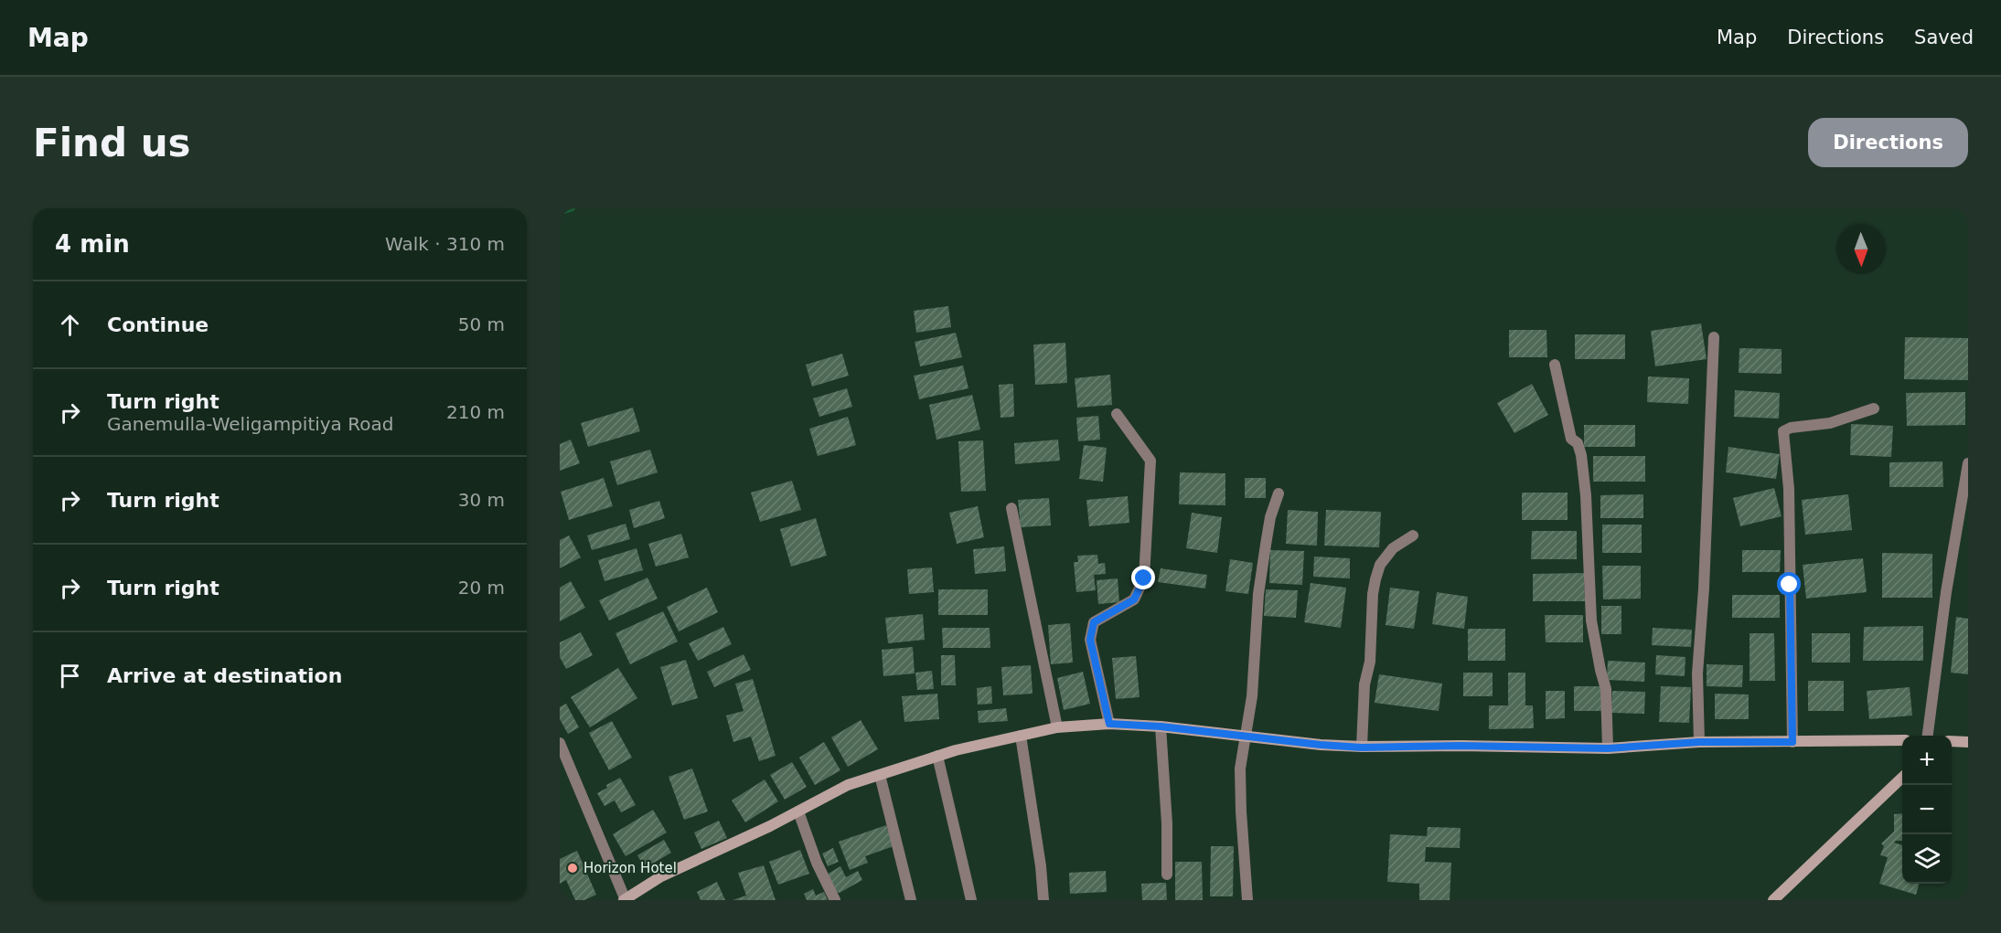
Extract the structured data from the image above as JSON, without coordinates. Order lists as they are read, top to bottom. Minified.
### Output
{"places":["Horizon Hotel"],"north":"bottom","page":{"header":"Map","nav":["Map","Directions","Saved"],"buttons":"Directions","title":"Find us","heading":["4 min","Walk · 310 m"],"list":[["Continue","50 m"],["Turn right","Ganemulla-Weligampitiya Road","210 m"],["Turn right","30 m"],["Turn right","20 m"],"Arrive at destination"],"map_buttons":["+","−"]}}
